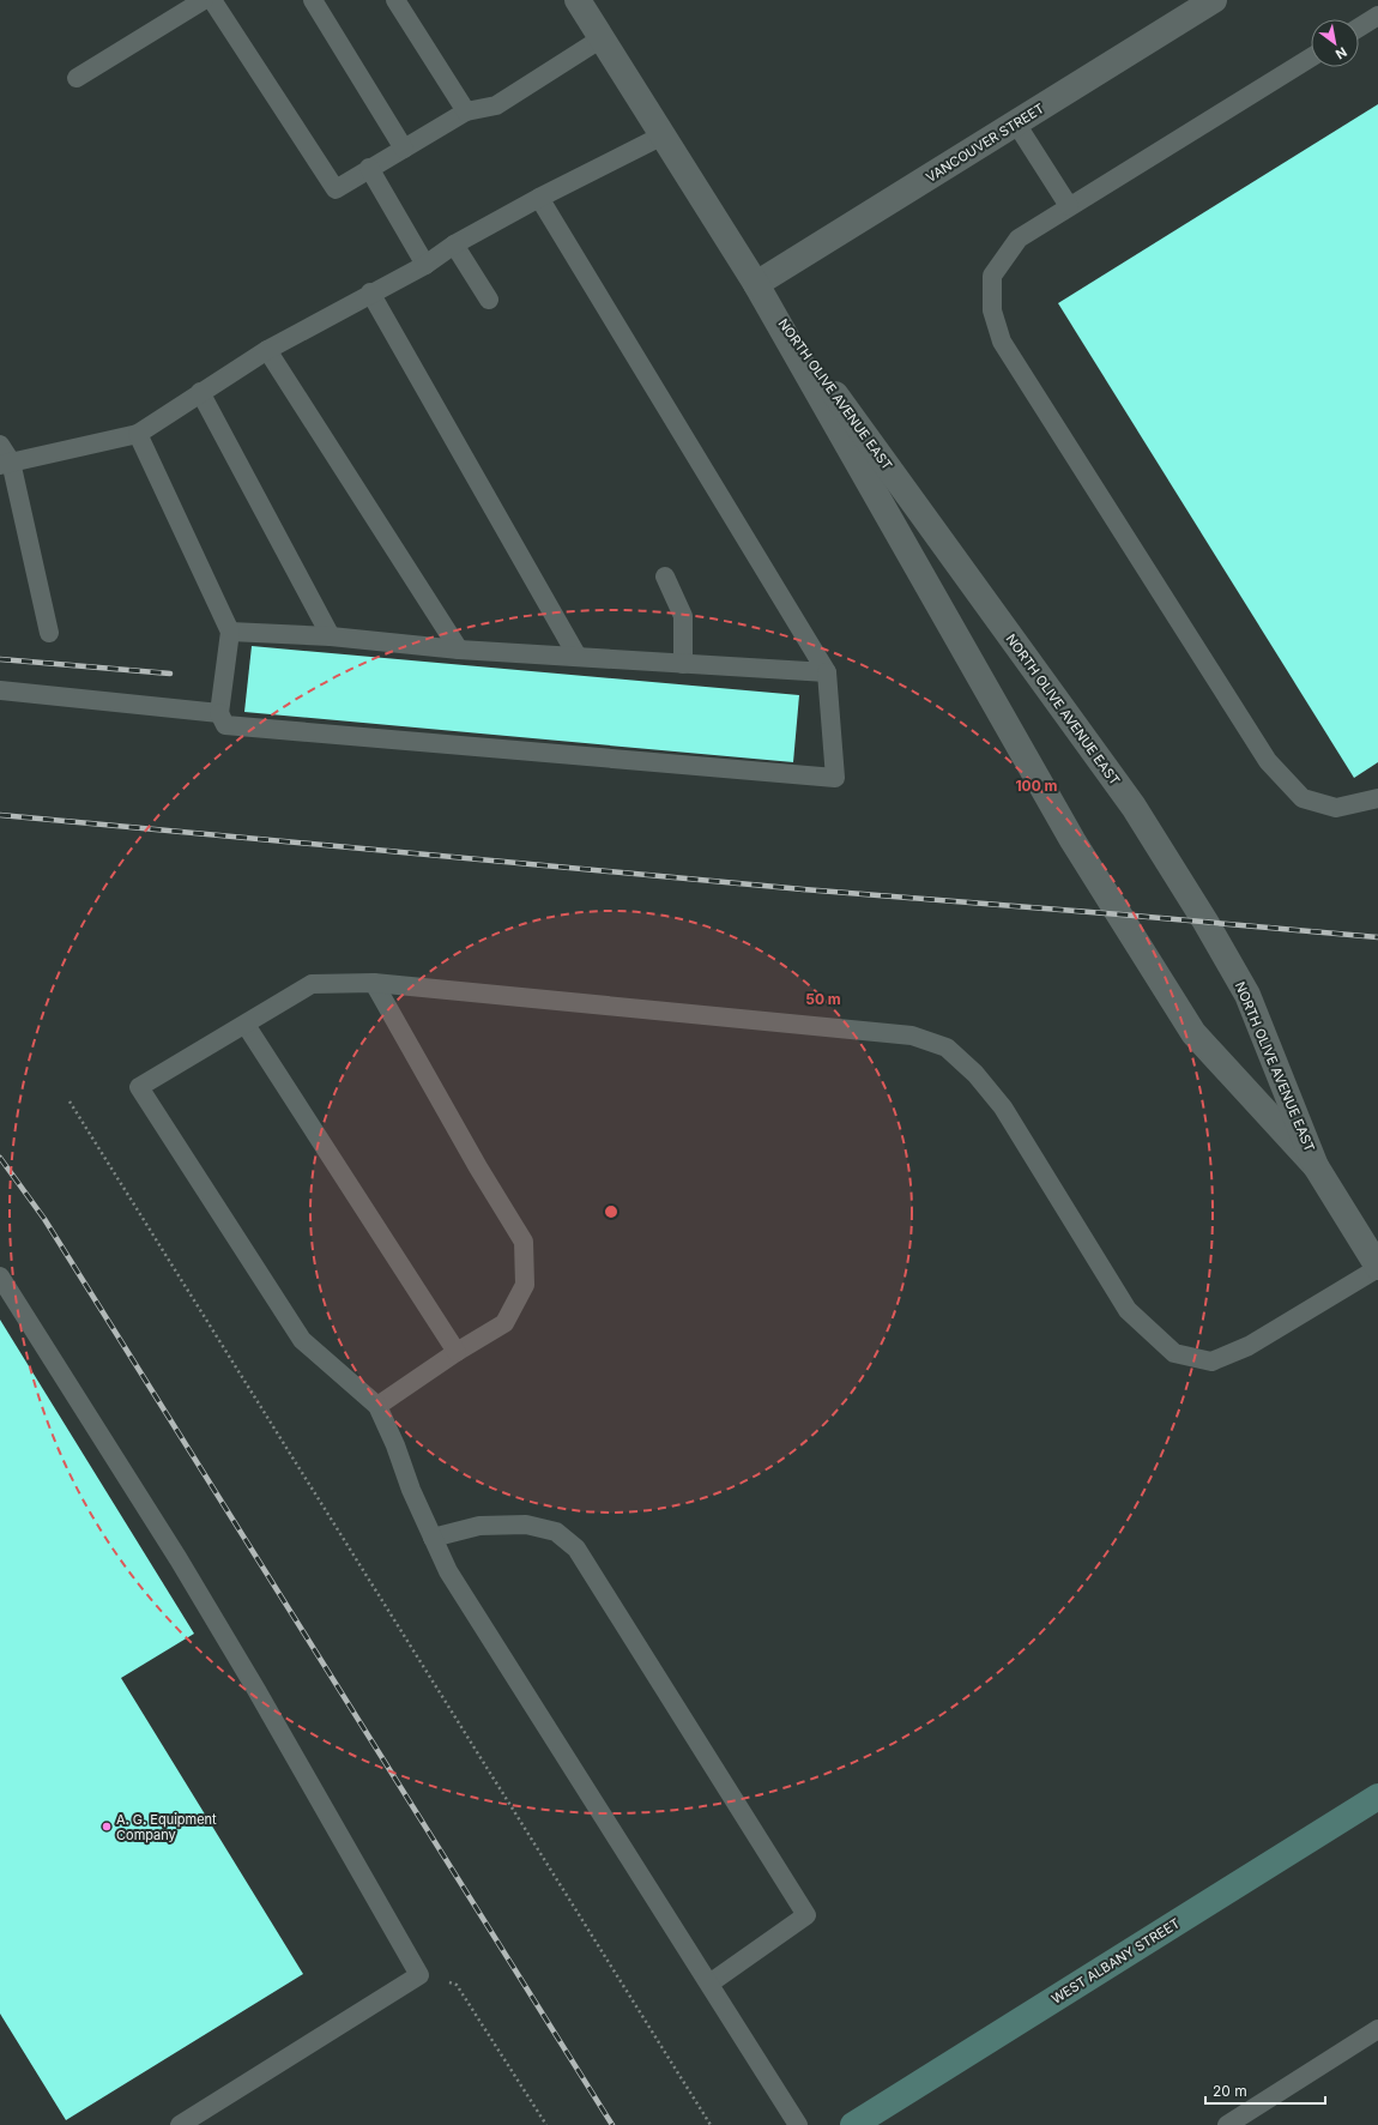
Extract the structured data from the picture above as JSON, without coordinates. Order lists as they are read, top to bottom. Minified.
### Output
{"streets":{"main road":["WEST ALBANY STREET"],"street":["VANCOUVER STREET","NORTH OLIVE AVENUE EAST"]},"crossings":[["VANCOUVER STREET","NORTH OLIVE AVENUE EAST"]],"places":["A. G. Equipment Company"],"scale_bar":"20 m","north":"bottom right","rings":["100 m","50 m"]}
